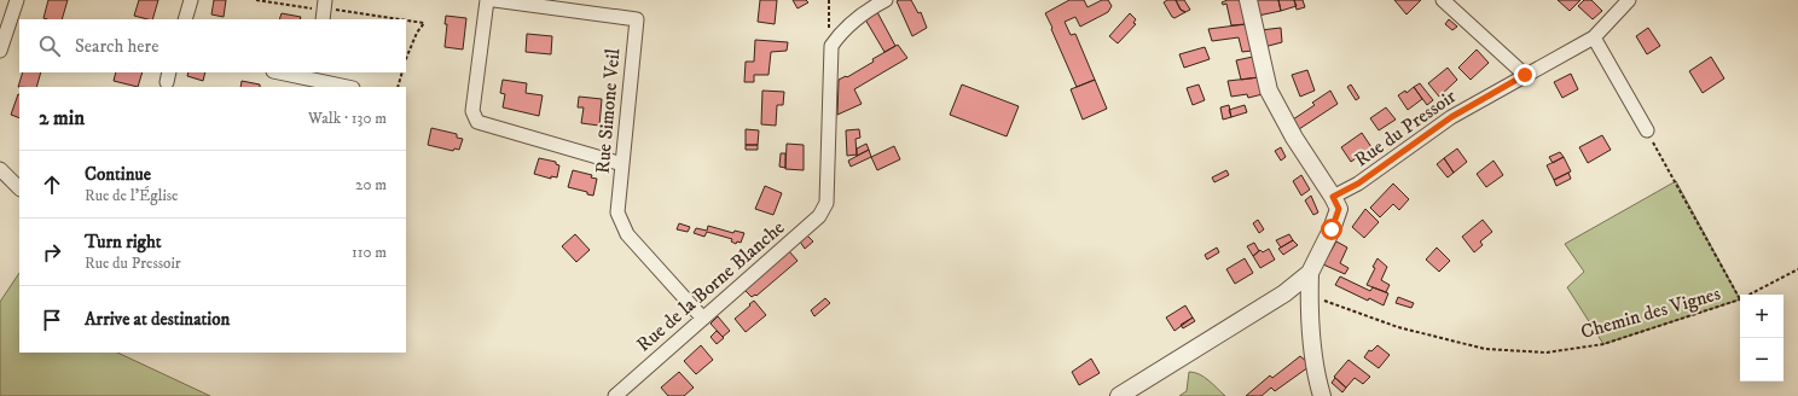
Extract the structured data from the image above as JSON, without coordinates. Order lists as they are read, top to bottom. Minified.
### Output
{"streets":{"street":["Rue Simone Veil","Rue du Pressoir","Rue de la Borne Blanche"],"path":["Chemin des Vignes"]},"crossings":[["Rue Simone Veil","Rue de la Borne Blanche"]],"page":{"search":"Search here","heading":["2 min","Walk · 130 m"],"list":[["Continue","Rue de l'Église","20 m"],["Turn right","Rue du Pressoir","110 m"],"Arrive at destination"],"map_buttons":["+","−"]}}
